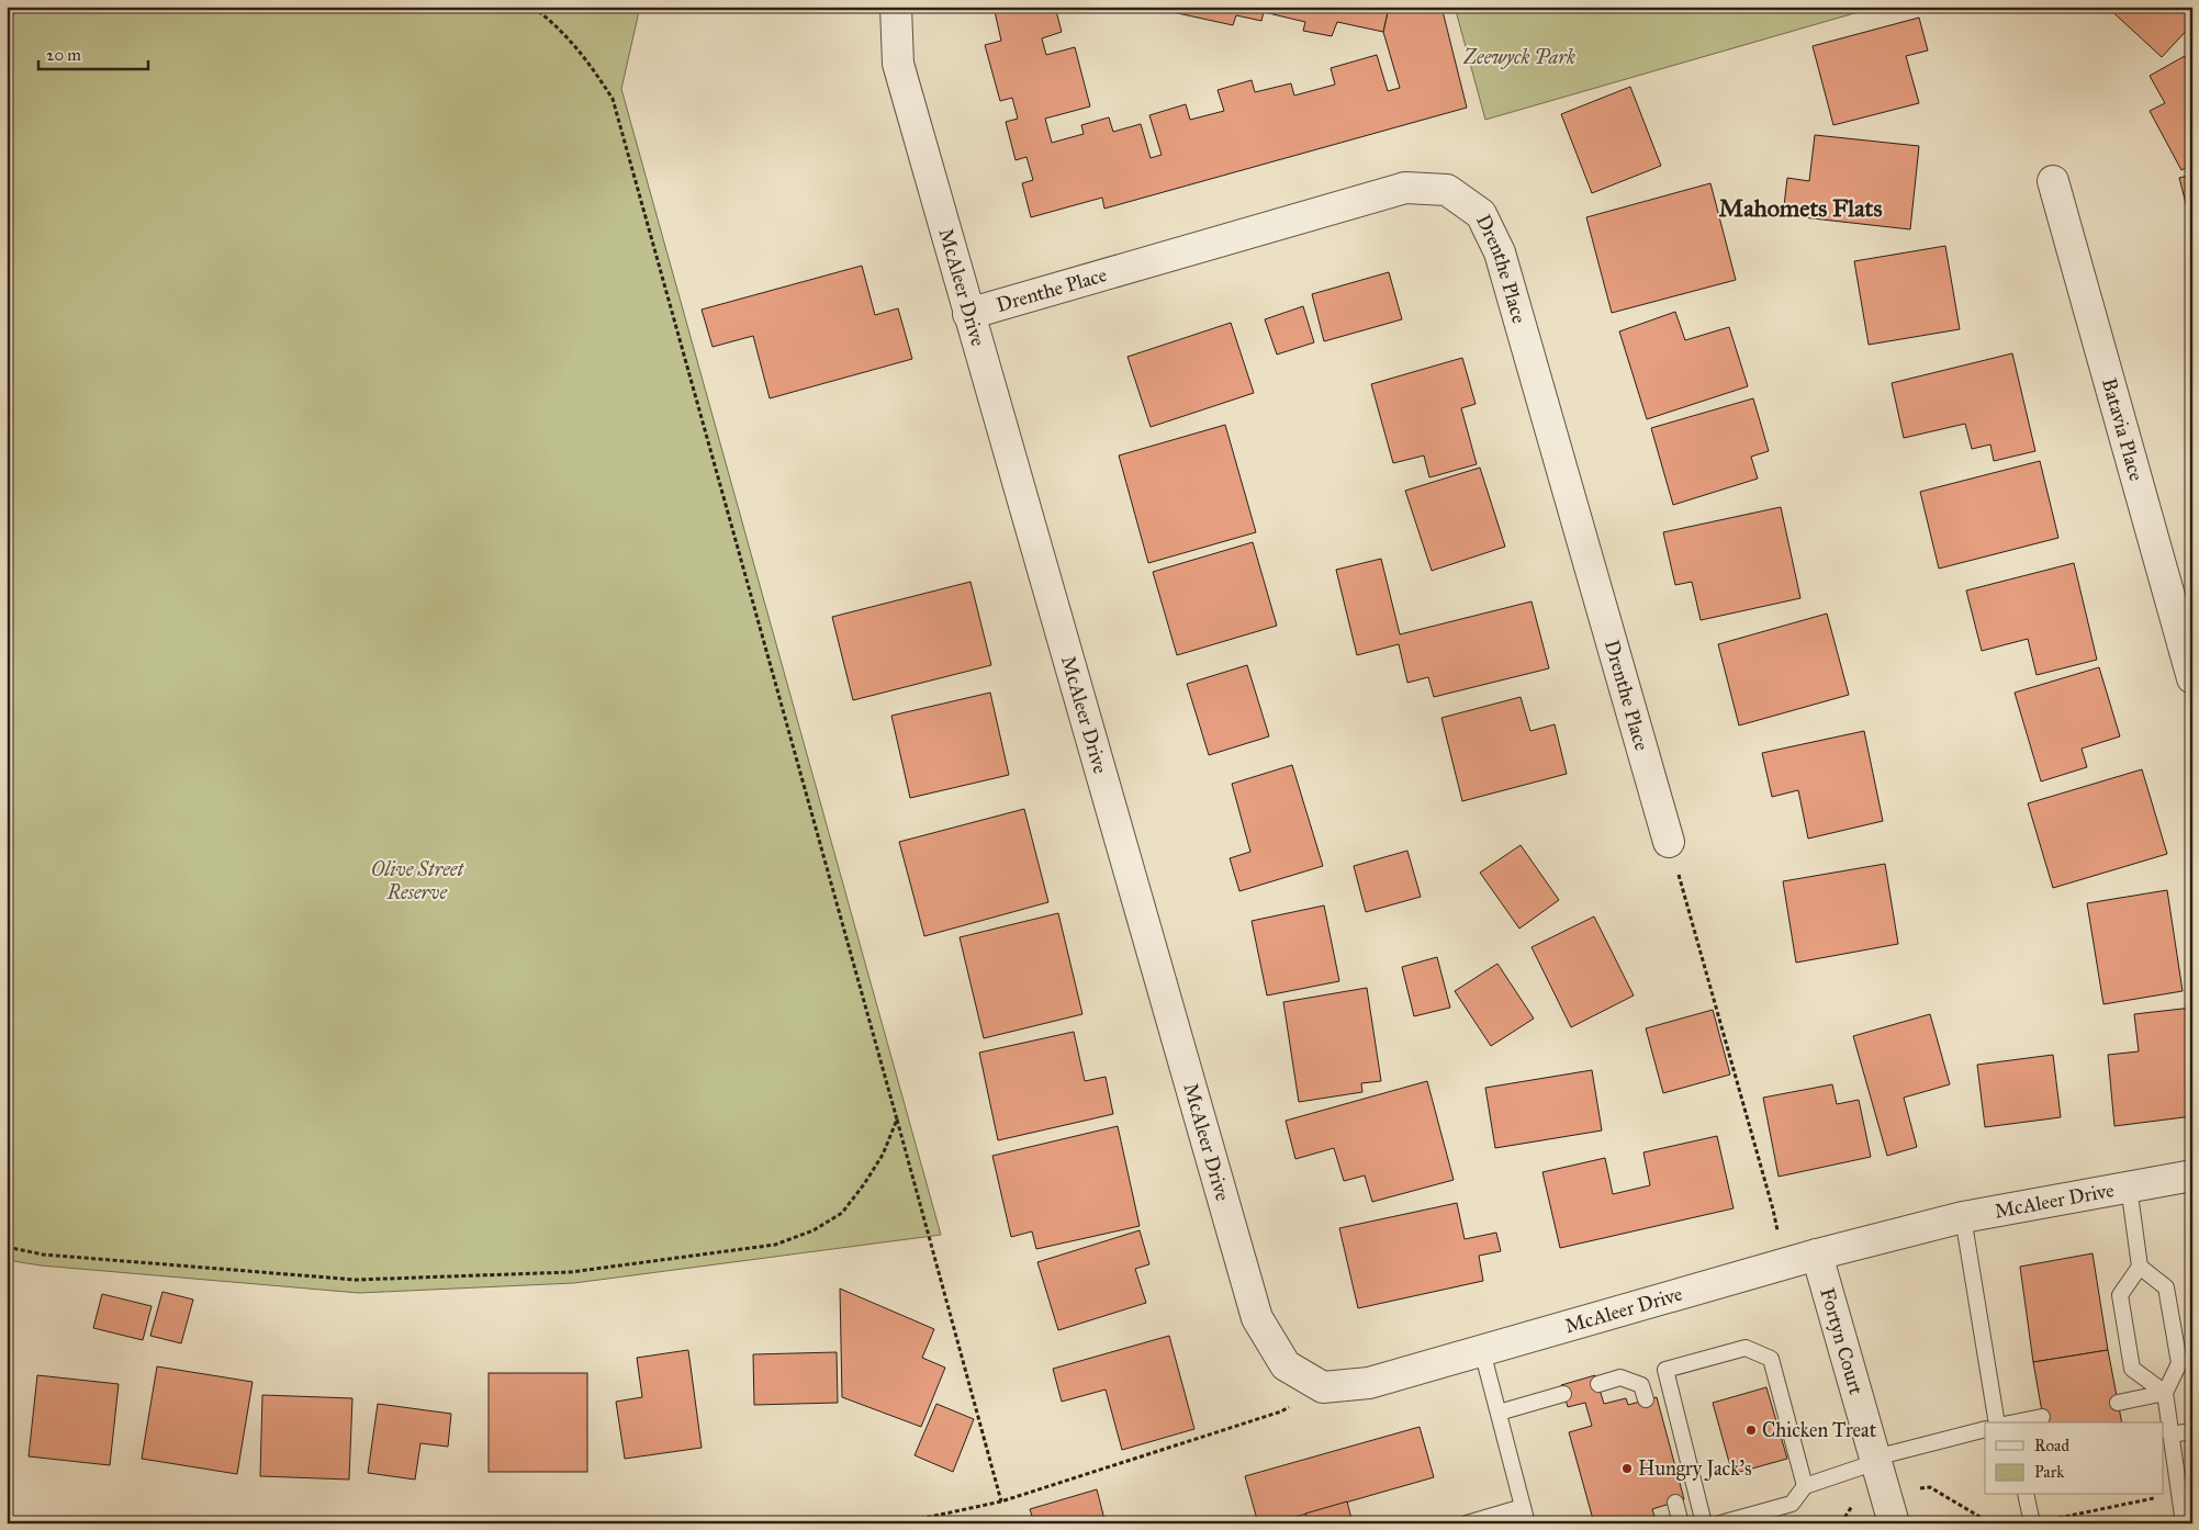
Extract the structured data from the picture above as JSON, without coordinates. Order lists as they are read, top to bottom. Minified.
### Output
{"streets":{"street":["Drenthe Place","McAleer Drive","Batavia Place","Fortyn Court"]},"crossings":[["Drenthe Place","McAleer Drive"],["McAleer Drive","Fortyn Court"]],"districts":["Mahomets Flats"],"parks":["Zeewyck Park","Olive Street Reserve"],"places":["Chicken Treat","Hungry Jack's"],"legend":["Road","Park"],"scale_bar":"20 m"}
